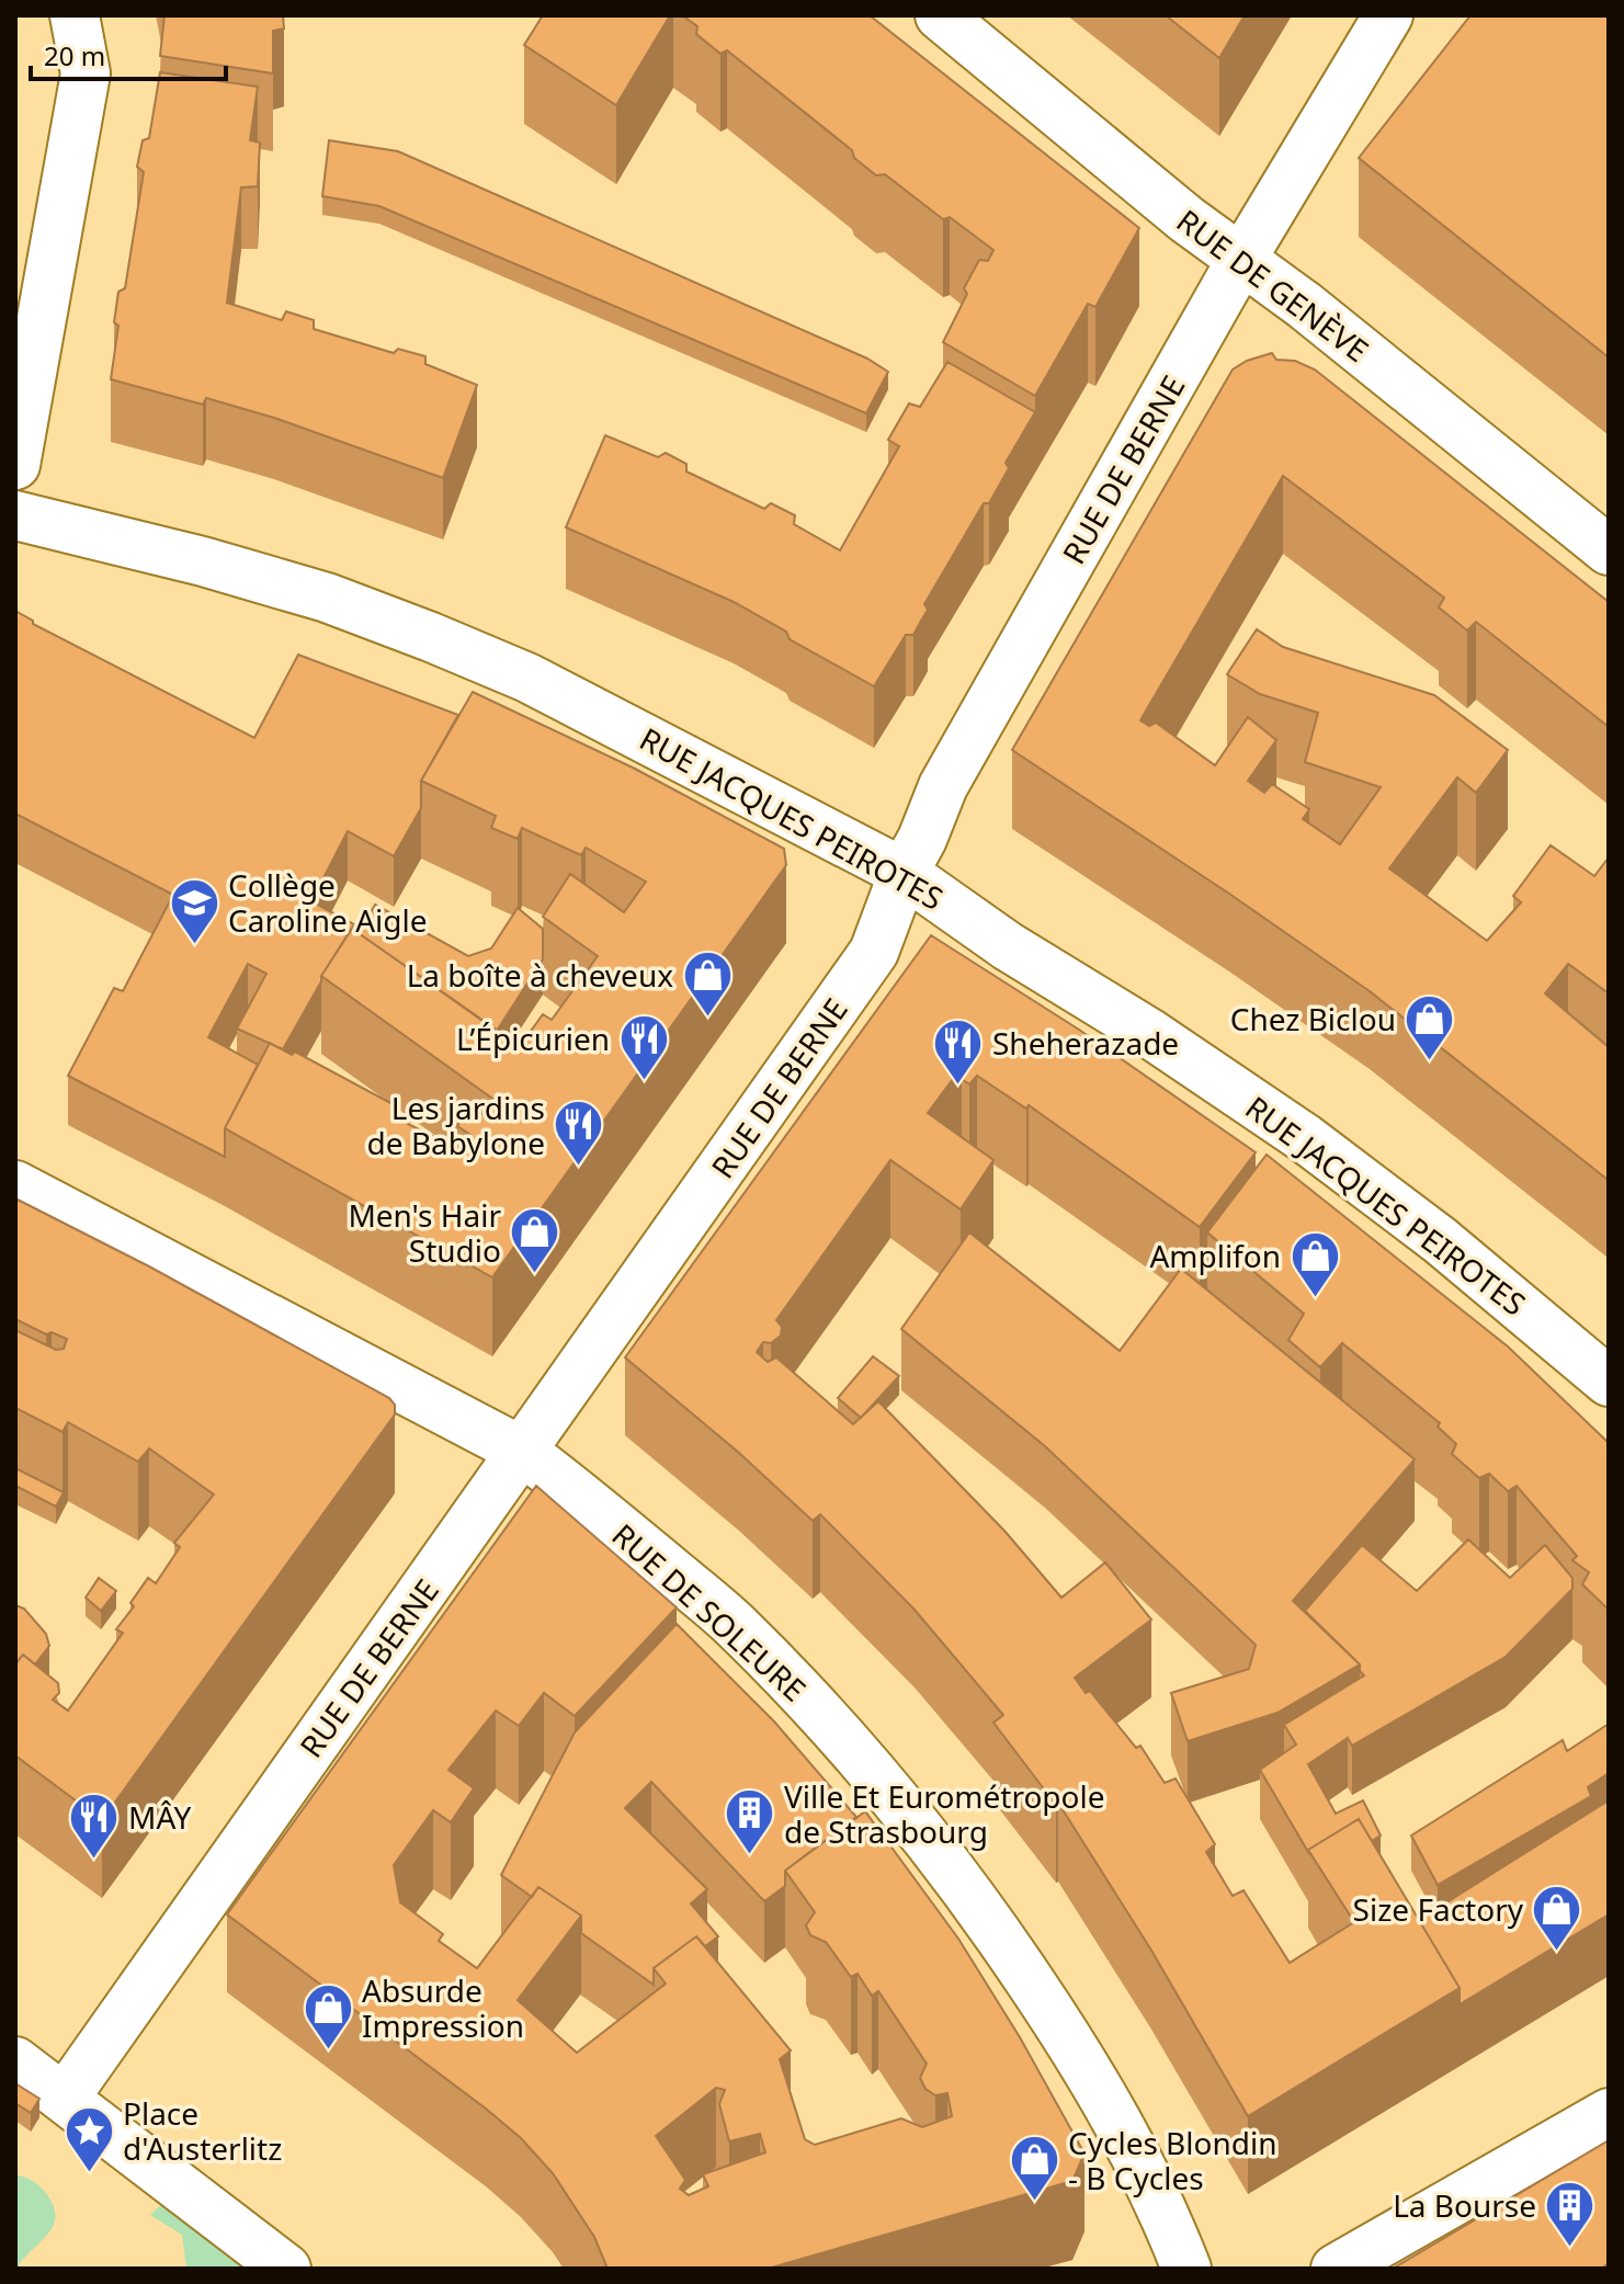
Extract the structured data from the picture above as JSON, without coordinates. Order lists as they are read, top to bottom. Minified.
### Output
{"streets":{"street":["RUE DE GENÈVE","RUE DE BERNE","RUE JACQUES PEIROTES","RUE DE SOLEURE"]},"crossings":[["RUE DE GENÈVE","RUE DE BERNE"],["RUE DE BERNE","RUE JACQUES PEIROTES"],["RUE DE BERNE","RUE DE SOLEURE"]],"places":{"school or university":["Collège Caroline Aigle"],"shop":["La boîte à cheveux","Chez Biclou","Men's Hair Studio","Amplifon","Size Factory","Absurde Impression","Cycles Blondin - B Cycles"],"restaurant":["L’Épicurien","Sheherazade","Les jardins de Babylone","MÂY"],"building":["Ville Et Eurométropole de Strasbourg","La Bourse"],"place":["Place d'Austerlitz"]},"scale_bar":"20 m"}
